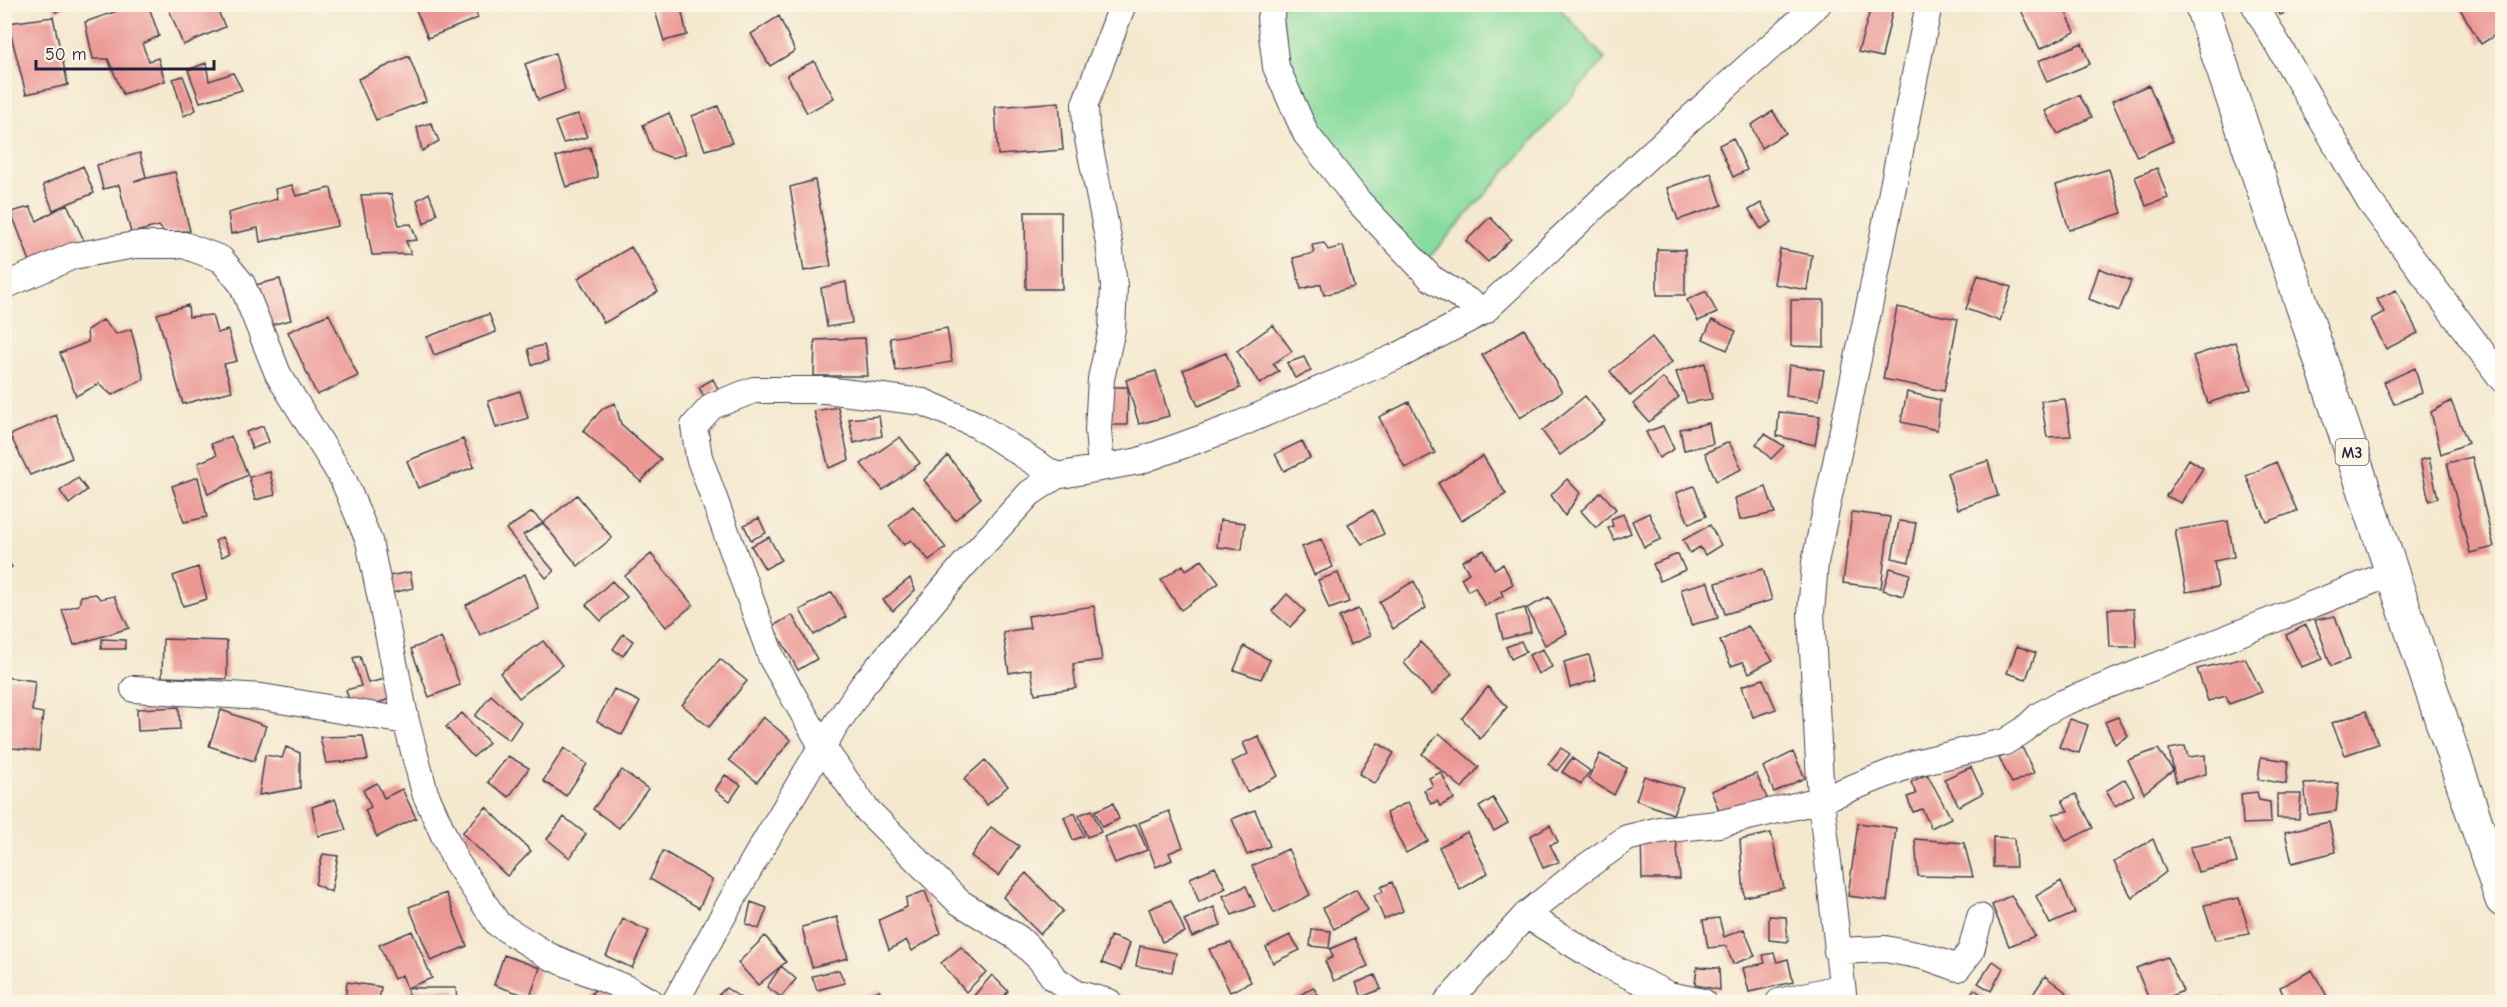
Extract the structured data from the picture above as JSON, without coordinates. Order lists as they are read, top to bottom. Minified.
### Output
{"streets":{"highway":["M3"]},"scale_bar":"50 m"}
